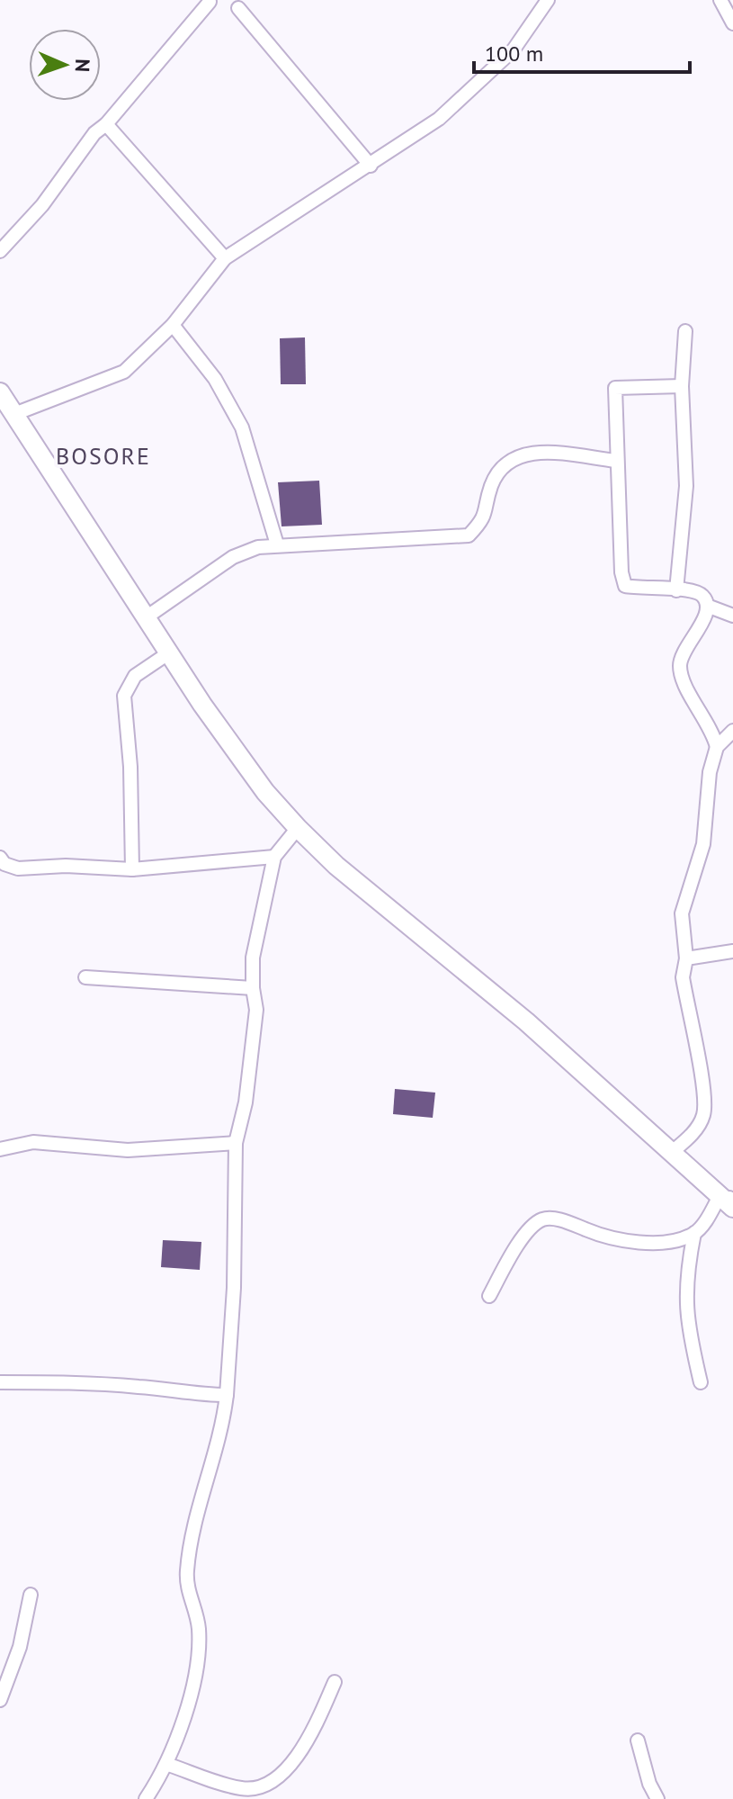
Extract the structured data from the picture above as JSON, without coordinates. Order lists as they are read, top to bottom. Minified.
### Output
{"districts":["BOSORE"],"scale_bar":"100 m","north":"right"}
